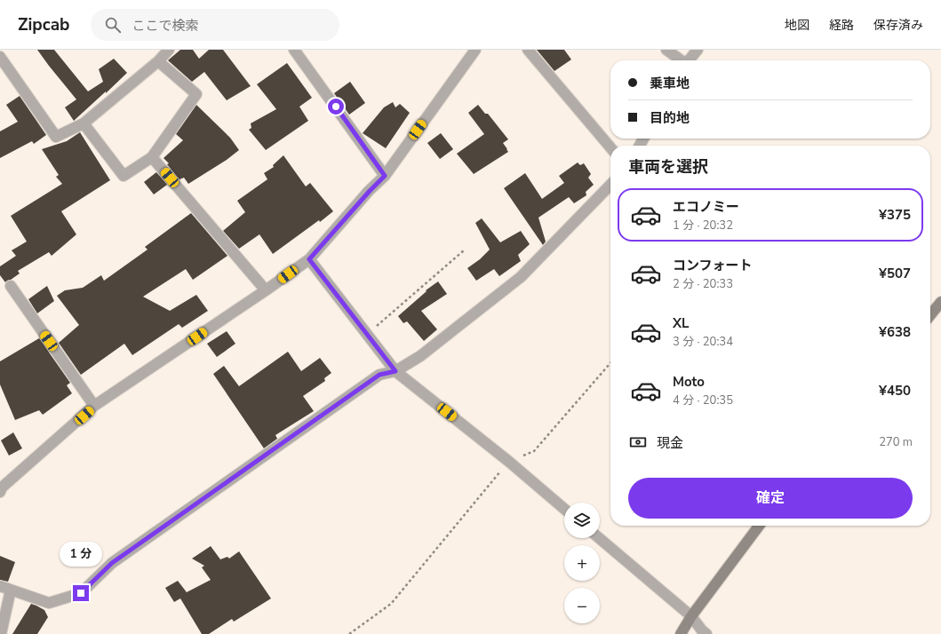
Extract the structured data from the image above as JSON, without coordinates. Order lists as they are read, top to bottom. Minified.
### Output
{"page":{"header":"Zipcab","search":"ここで検索","nav":["地図","経路","保存済み"],"banner":["乗車地","目的地"],"heading":"車両を選択","list":[{"name":"エコノミー","note":"1 分 · 20:32","value":"¥375"},{"name":"コンフォート","note":"2 分 · 20:33","value":"¥507"},{"name":"XL","note":"3 分 · 20:34","value":"¥638"},{"name":"Moto","note":"4 分 · 20:35","value":"¥450"}],"pay":["現金","270 m"],"buttons":"確定","map_buttons":["+","−"],"bubble":"1 分"}}
